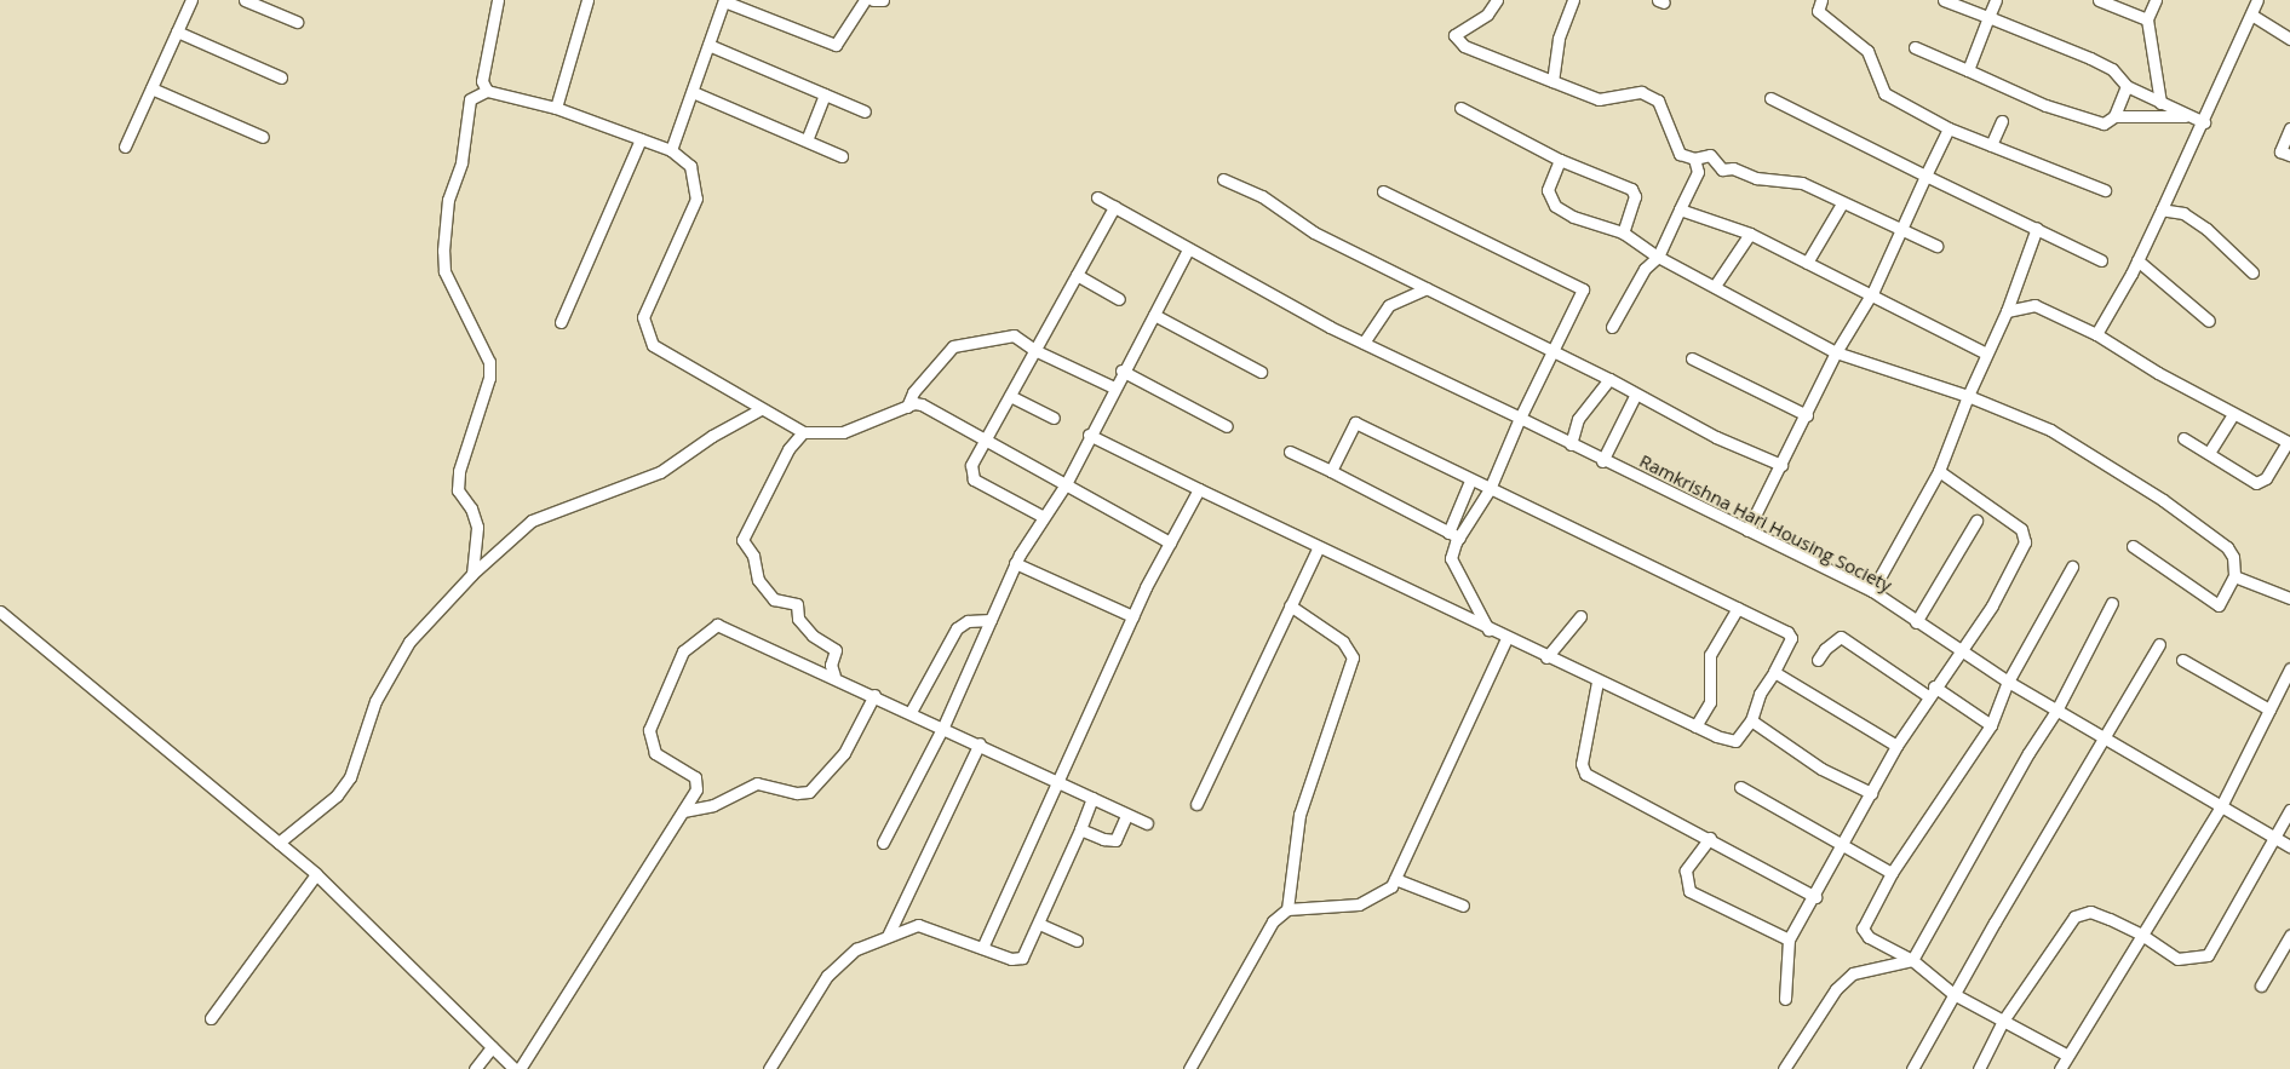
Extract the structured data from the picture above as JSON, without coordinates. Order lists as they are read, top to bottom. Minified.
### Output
{"streets":{"street":["Ramkrishna Hari Housing Society"]}}
